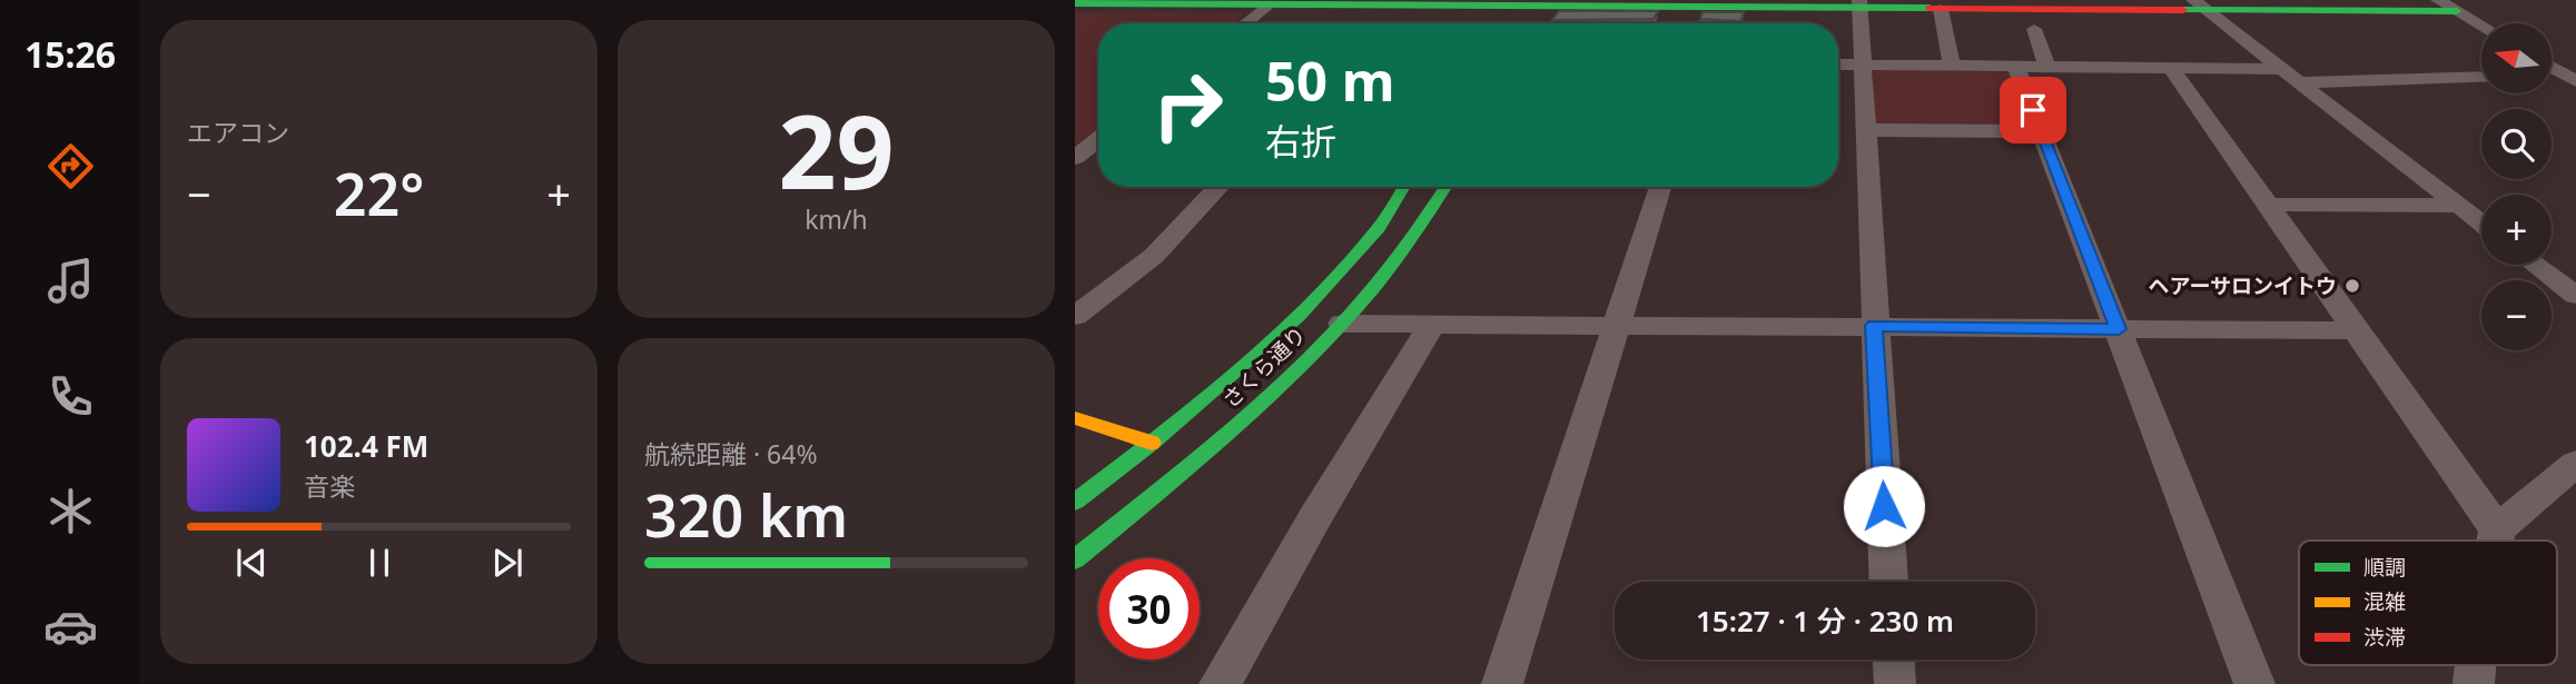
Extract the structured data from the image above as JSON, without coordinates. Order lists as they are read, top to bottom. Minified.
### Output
{"streets":{"street":["さくら通り"]},"places":["ヘアーサロンイトウ"],"legend":["順調","混雑","渋滞"],"north":"left","page":{"tabs":"15:26","tile":["エアコン",["29","km/h"],["航続距離 · 64%","320 km"]],"map_buttons":["+","−"],"turn":["50 m","右折"],"heat":["−","22°","+"],"song":["102.4 FM","音楽"],"limit":"30","trip":"15:27 · 1 分 · 230 m"}}
